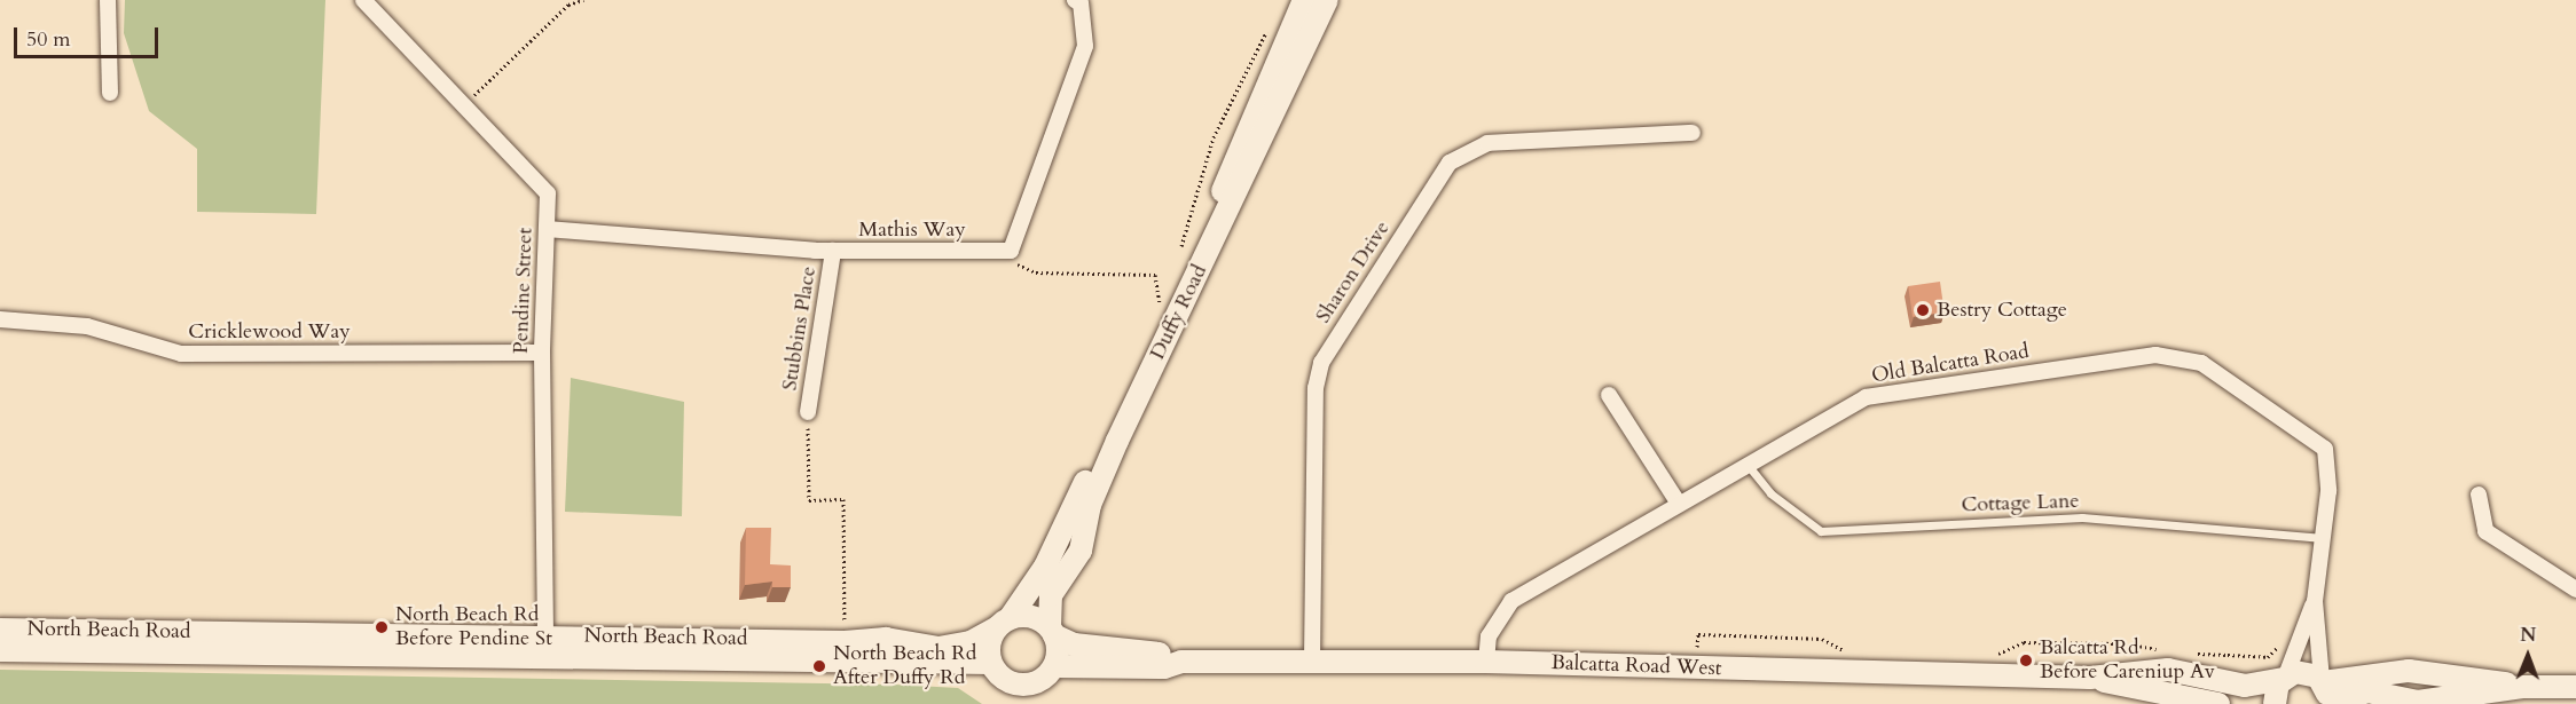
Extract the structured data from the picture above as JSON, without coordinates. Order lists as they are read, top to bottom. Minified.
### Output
{"streets":{"main road":["Duffy Road","North Beach Road","Balcatta Road West"],"street":["Mathis Way","Sharon Drive","Pendine Street","Stubbins Place","Cricklewood Way","Old Balcatta Road"],"lane":["Cottage Lane"]},"crossings":[["Mathis Way","Pendine Street"],["Mathis Way","Stubbins Place"],["Sharon Drive","Balcatta Road West"],["Pendine Street","Cricklewood Way"],["Pendine Street","North Beach Road"],["Duffy Road","North Beach Road"],["Duffy Road","Balcatta Road West"],["Old Balcatta Road","Cottage Lane"],["Old Balcatta Road","Balcatta Road West"],["North Beach Road","Balcatta Road West"]],"places":["Bestry Cottage","North Beach Rd Before Pendine St","Balcatta Rd Before Careniup Av","North Beach Rd After Duffy Rd"],"scale_bar":"50 m","north":"top"}
